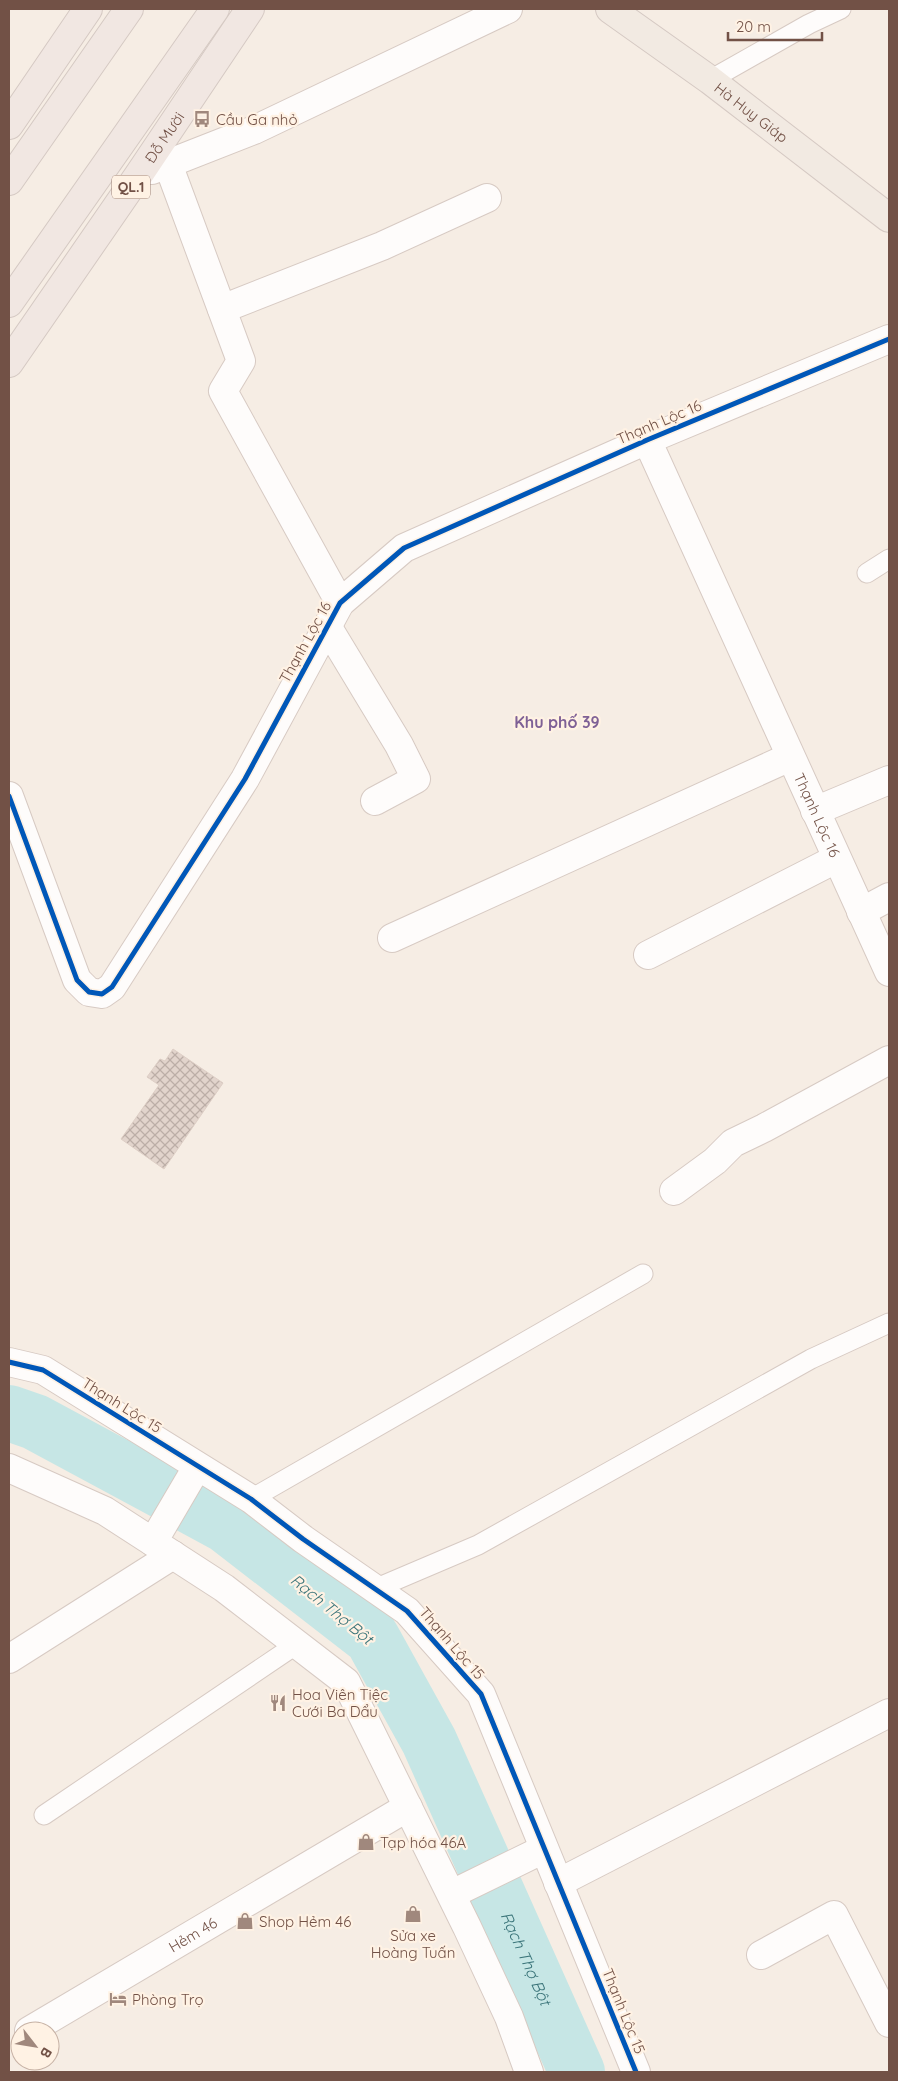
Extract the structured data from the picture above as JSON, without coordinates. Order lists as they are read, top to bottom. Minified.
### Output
{"streets":{"highway":["Đỗ Mười","QL.1"],"main road":["Hà Huy Giáp"],"street":["Thạnh Lộc 16","Thạnh Lộc 15","Hẻm 46"]},"districts":["Khu phố 39"],"water":["Rạch Thợ Bột"],"places":{"bus stop":["Cầu Ga nhỏ"],"restaurant":["Hoa Viên Tiệc Cưới Ba Dẩu"],"shop":["Tạp hóa 46A","Sửa xe Hoàng Tuấn","Shop Hẻm 46"],"hotel":["Phòng Trọ"]},"scale_bar":"20 m","north":"bottom right"}
